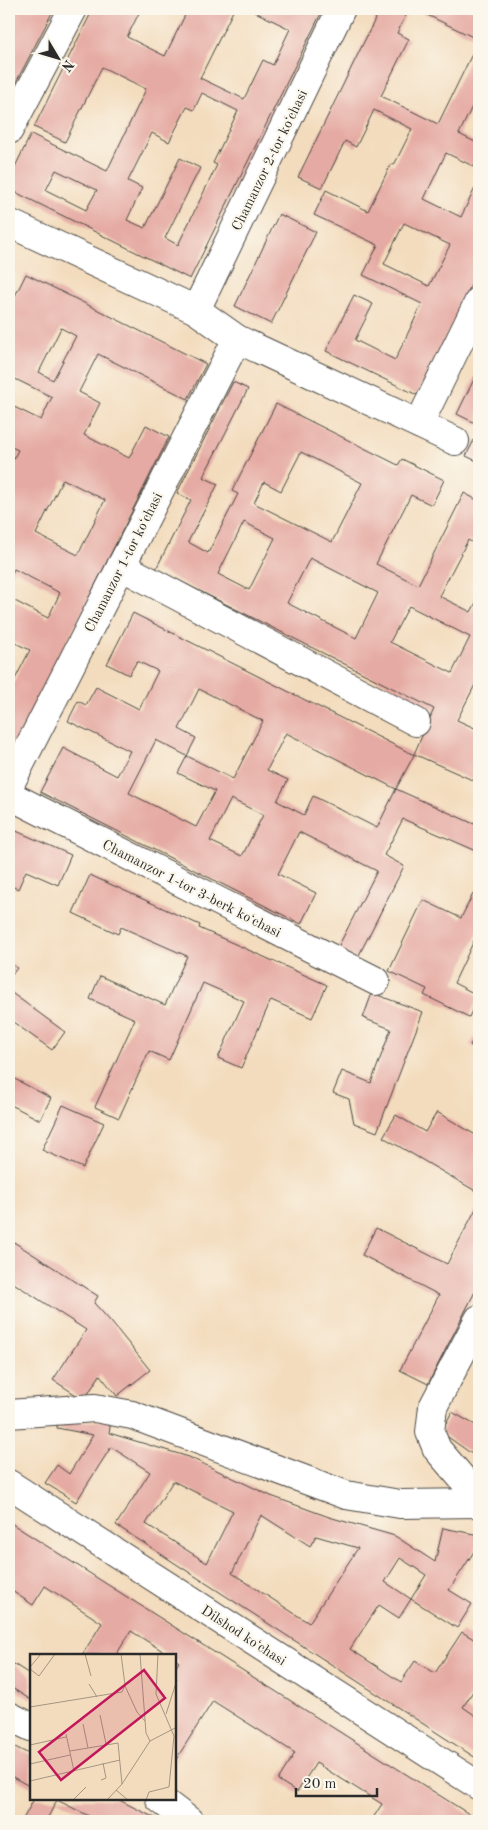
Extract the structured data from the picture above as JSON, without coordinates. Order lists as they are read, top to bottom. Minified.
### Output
{"streets":{"street":["Chamanzor 2-tor koʻchasi","Chamanzor 1-tor koʻchasi","Chamanzor 1-tor 3-berk koʻchasi","Dilshod koʻchasi"]},"scale_bar":"20 m","north":"bottom right"}
